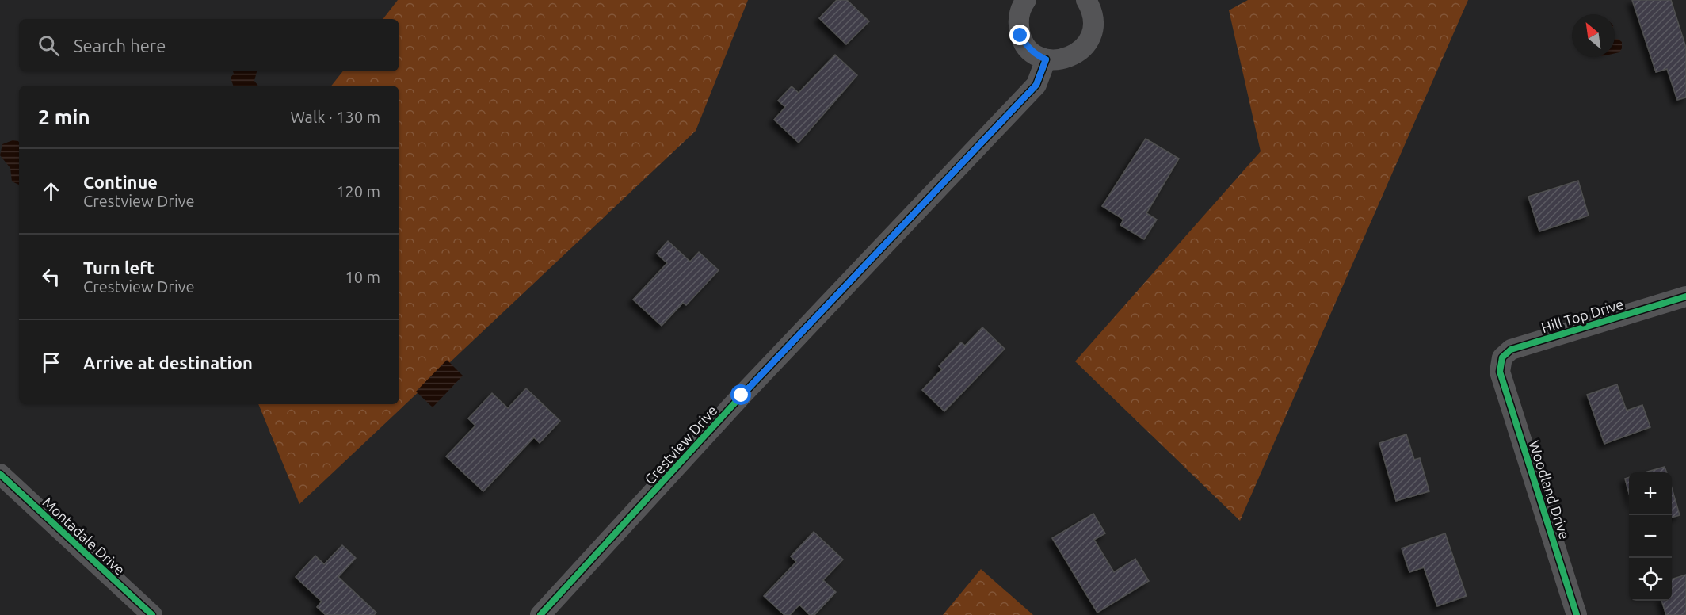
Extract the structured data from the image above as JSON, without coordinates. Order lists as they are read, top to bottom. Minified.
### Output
{"streets":{"street":["Hill Top Drive","Crestview Drive","Woodland Drive","Montadale Drive"]},"crossings":[["Hill Top Drive","Woodland Drive"]],"north":"top left","page":{"search":"Search here","heading":["2 min","Walk · 130 m"],"list":[["Continue","Crestview Drive","120 m"],["Turn left","Crestview Drive","10 m"],"Arrive at destination"],"map_buttons":["+","−"]}}
